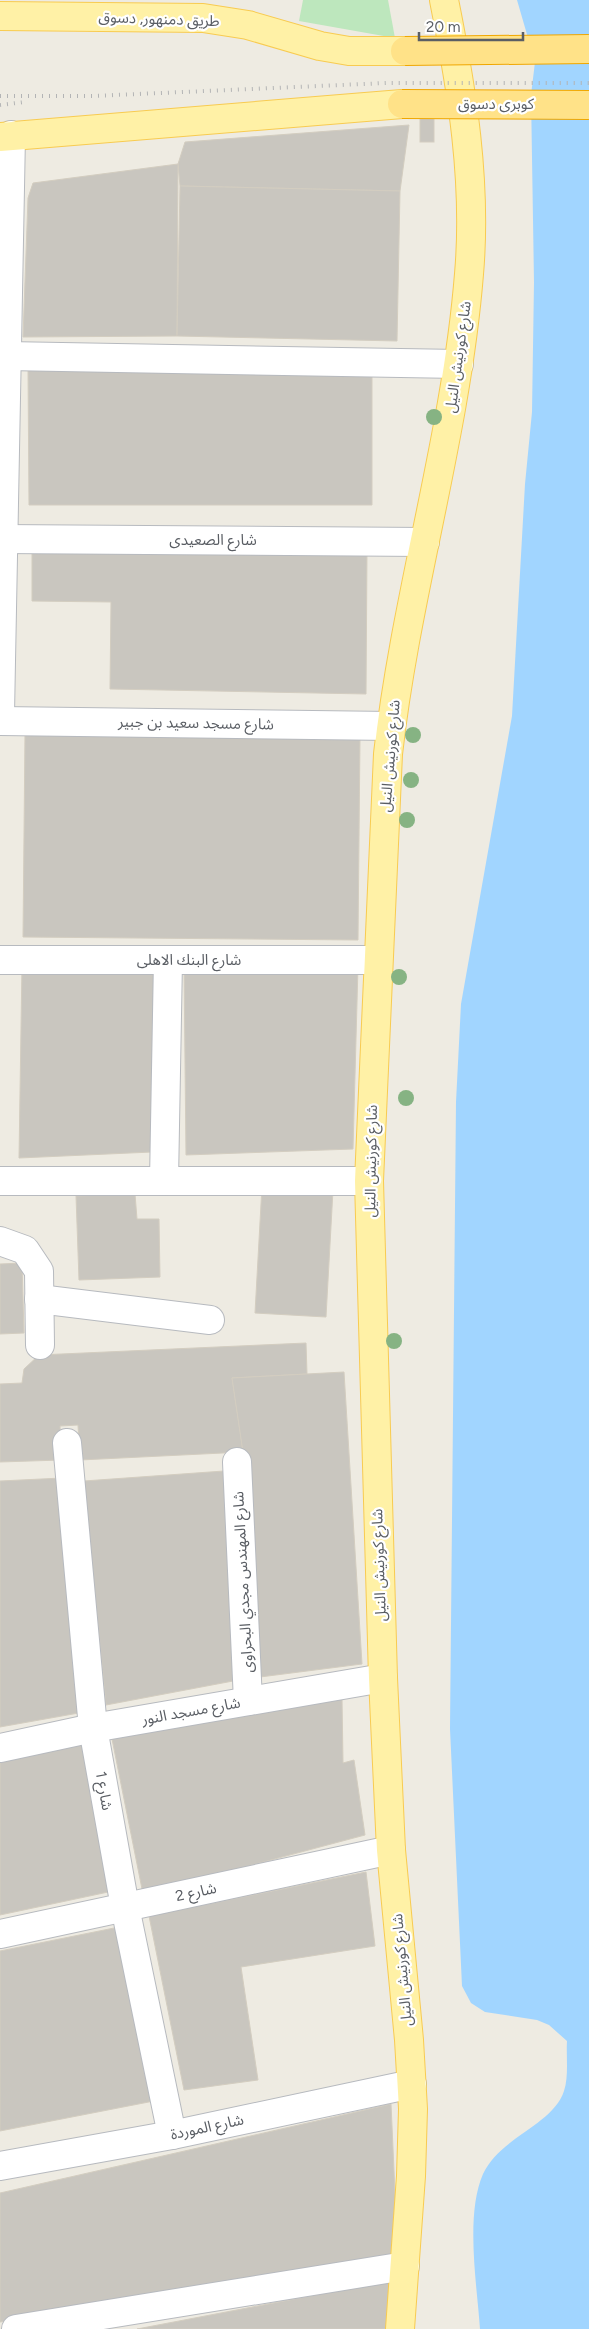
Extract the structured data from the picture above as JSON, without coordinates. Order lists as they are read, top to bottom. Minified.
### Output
{"streets":{"highway":["كوبرى دسوق"],"main road":["طريق دمنهور, دسوق","شارع كورنيش النيل"],"street":["شارع الصعيدى","شارع مسجد سعيد بن جبير","شارع البنك الاهلى","شارع المهندس مجدي البحراوى","شارع مسجد النور","شارع 1","شارع 2","شارع الموردة"]},"crossings":[["شارع كورنيش النيل","شارع الصعيدى"],["شارع كورنيش النيل","شارع مسجد سعيد بن جبير"],["شارع كورنيش النيل","شارع البنك الاهلى"],["شارع كورنيش النيل","شارع مسجد النور"],["شارع كورنيش النيل","شارع 2"],["شارع كورنيش النيل","شارع الموردة"],["شارع المهندس مجدي البحراوى","شارع مسجد النور"],["شارع مسجد النور","شارع 1"],["شارع 1","شارع 2"],["شارع 1","شارع الموردة"]],"scale_bar":"20 m"}
